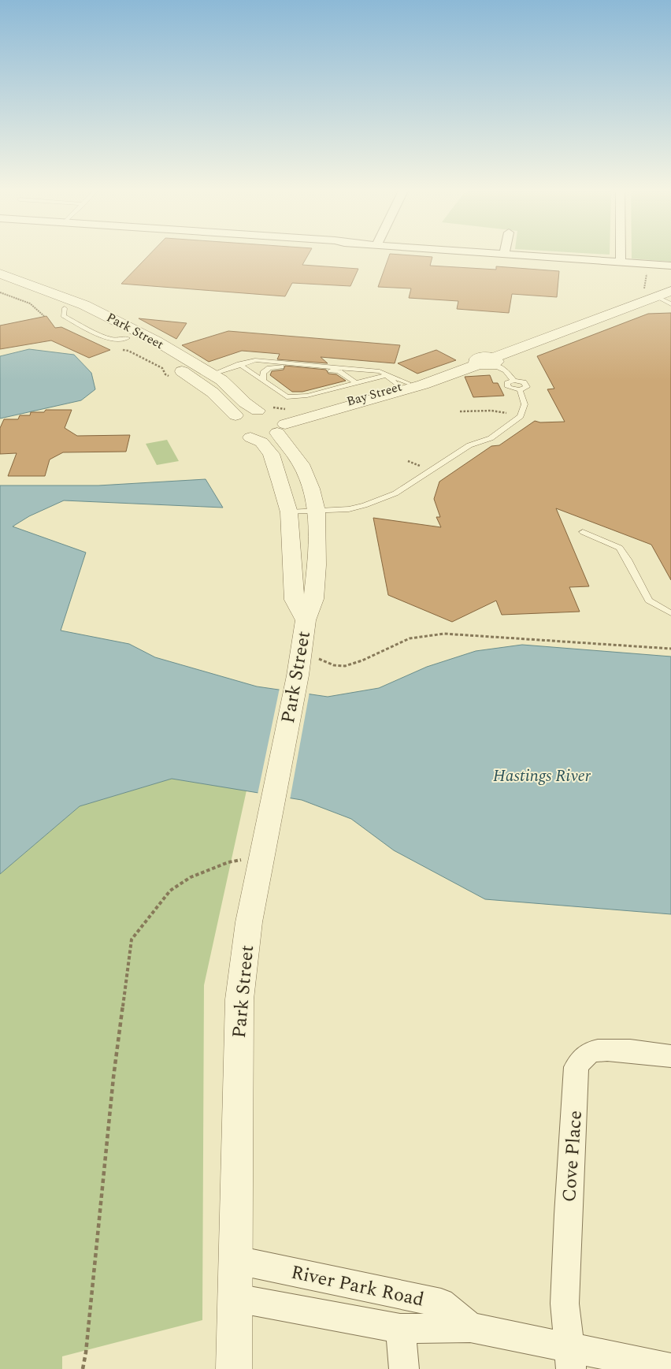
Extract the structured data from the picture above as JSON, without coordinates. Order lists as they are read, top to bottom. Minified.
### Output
{"streets":{"street":["Park Street","Bay Street","Cove Place","River Park Road"]},"crossings":[["Park Street","Bay Street"],["Park Street","River Park Road"],["Cove Place","River Park Road"]],"water":["Hastings River"]}
